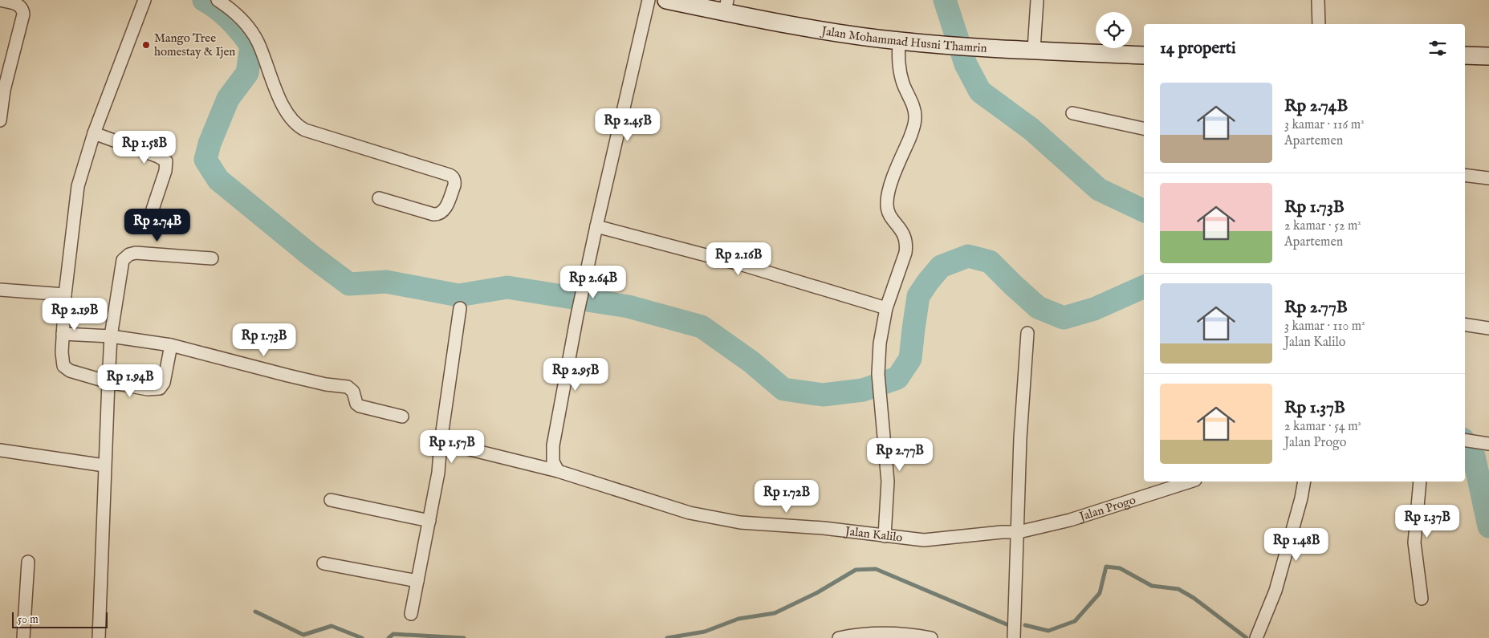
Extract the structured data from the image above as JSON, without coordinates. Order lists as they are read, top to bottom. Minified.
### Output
{"streets":{"street":["Jalan Mohammad Husni Thamrin","Jalan Progo","Jalan Kalilo"]},"crossings":[["Jalan Progo","Jalan Kalilo"]],"places":["Mango Tree homestay & Ijen"],"scale_bar":"50 m","page":{"heading":"14 properti","list":[{"name":"Rp 2.74B","note":"3 kamar · 116 m² · Apartemen"},{"name":"Rp 1.73B","note":"2 kamar · 52 m² · Apartemen"},{"name":"Rp 2.77B","note":"3 kamar · 110 m² · Jalan Kalilo"},{"name":"Rp 1.37B","note":"2 kamar · 54 m² · Jalan Progo"}],"price":["Rp 2.45B","Rp 1.58B","Rp 2.74B","Rp 2.16B","Rp 2.64B","Rp 2.19B","Rp 1.73B","Rp 2.95B","Rp 1.94B","Rp 1.57B","Rp 2.77B","Rp 1.72B","Rp 1.37B","Rp 1.48B"],"scale":"50 m"}}
